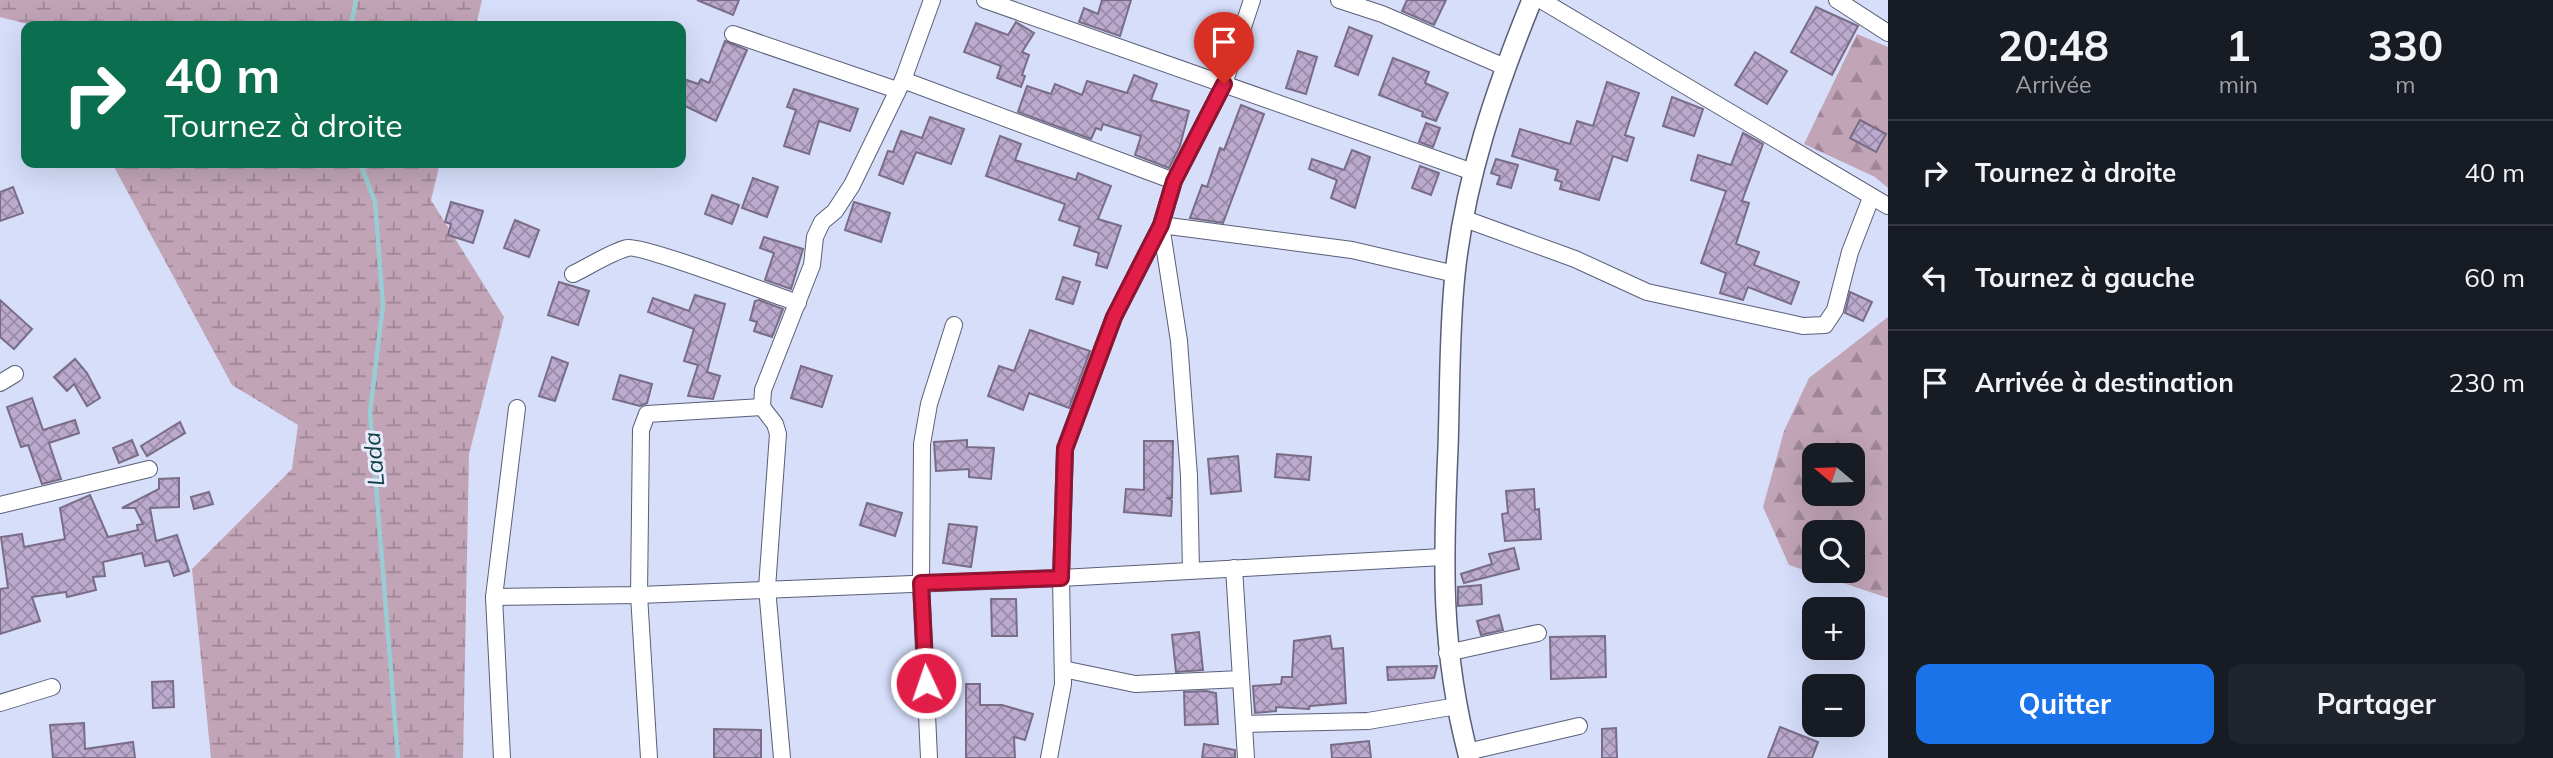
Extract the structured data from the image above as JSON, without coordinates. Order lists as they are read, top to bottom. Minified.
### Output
{"water":["Lada"],"north":"left","page":{"eta":["20:48","Arrivée","1","min","330","m"],"turn":["40 m","Tournez à droite"],"list":[{"name":"Tournez à droite","value":"40 m"},{"name":"Tournez à gauche","value":"60 m"},{"name":"Arrivée à destination","value":"230 m"}],"map_buttons":["+","−"],"buttons":["Quitter","Partager"]}}
